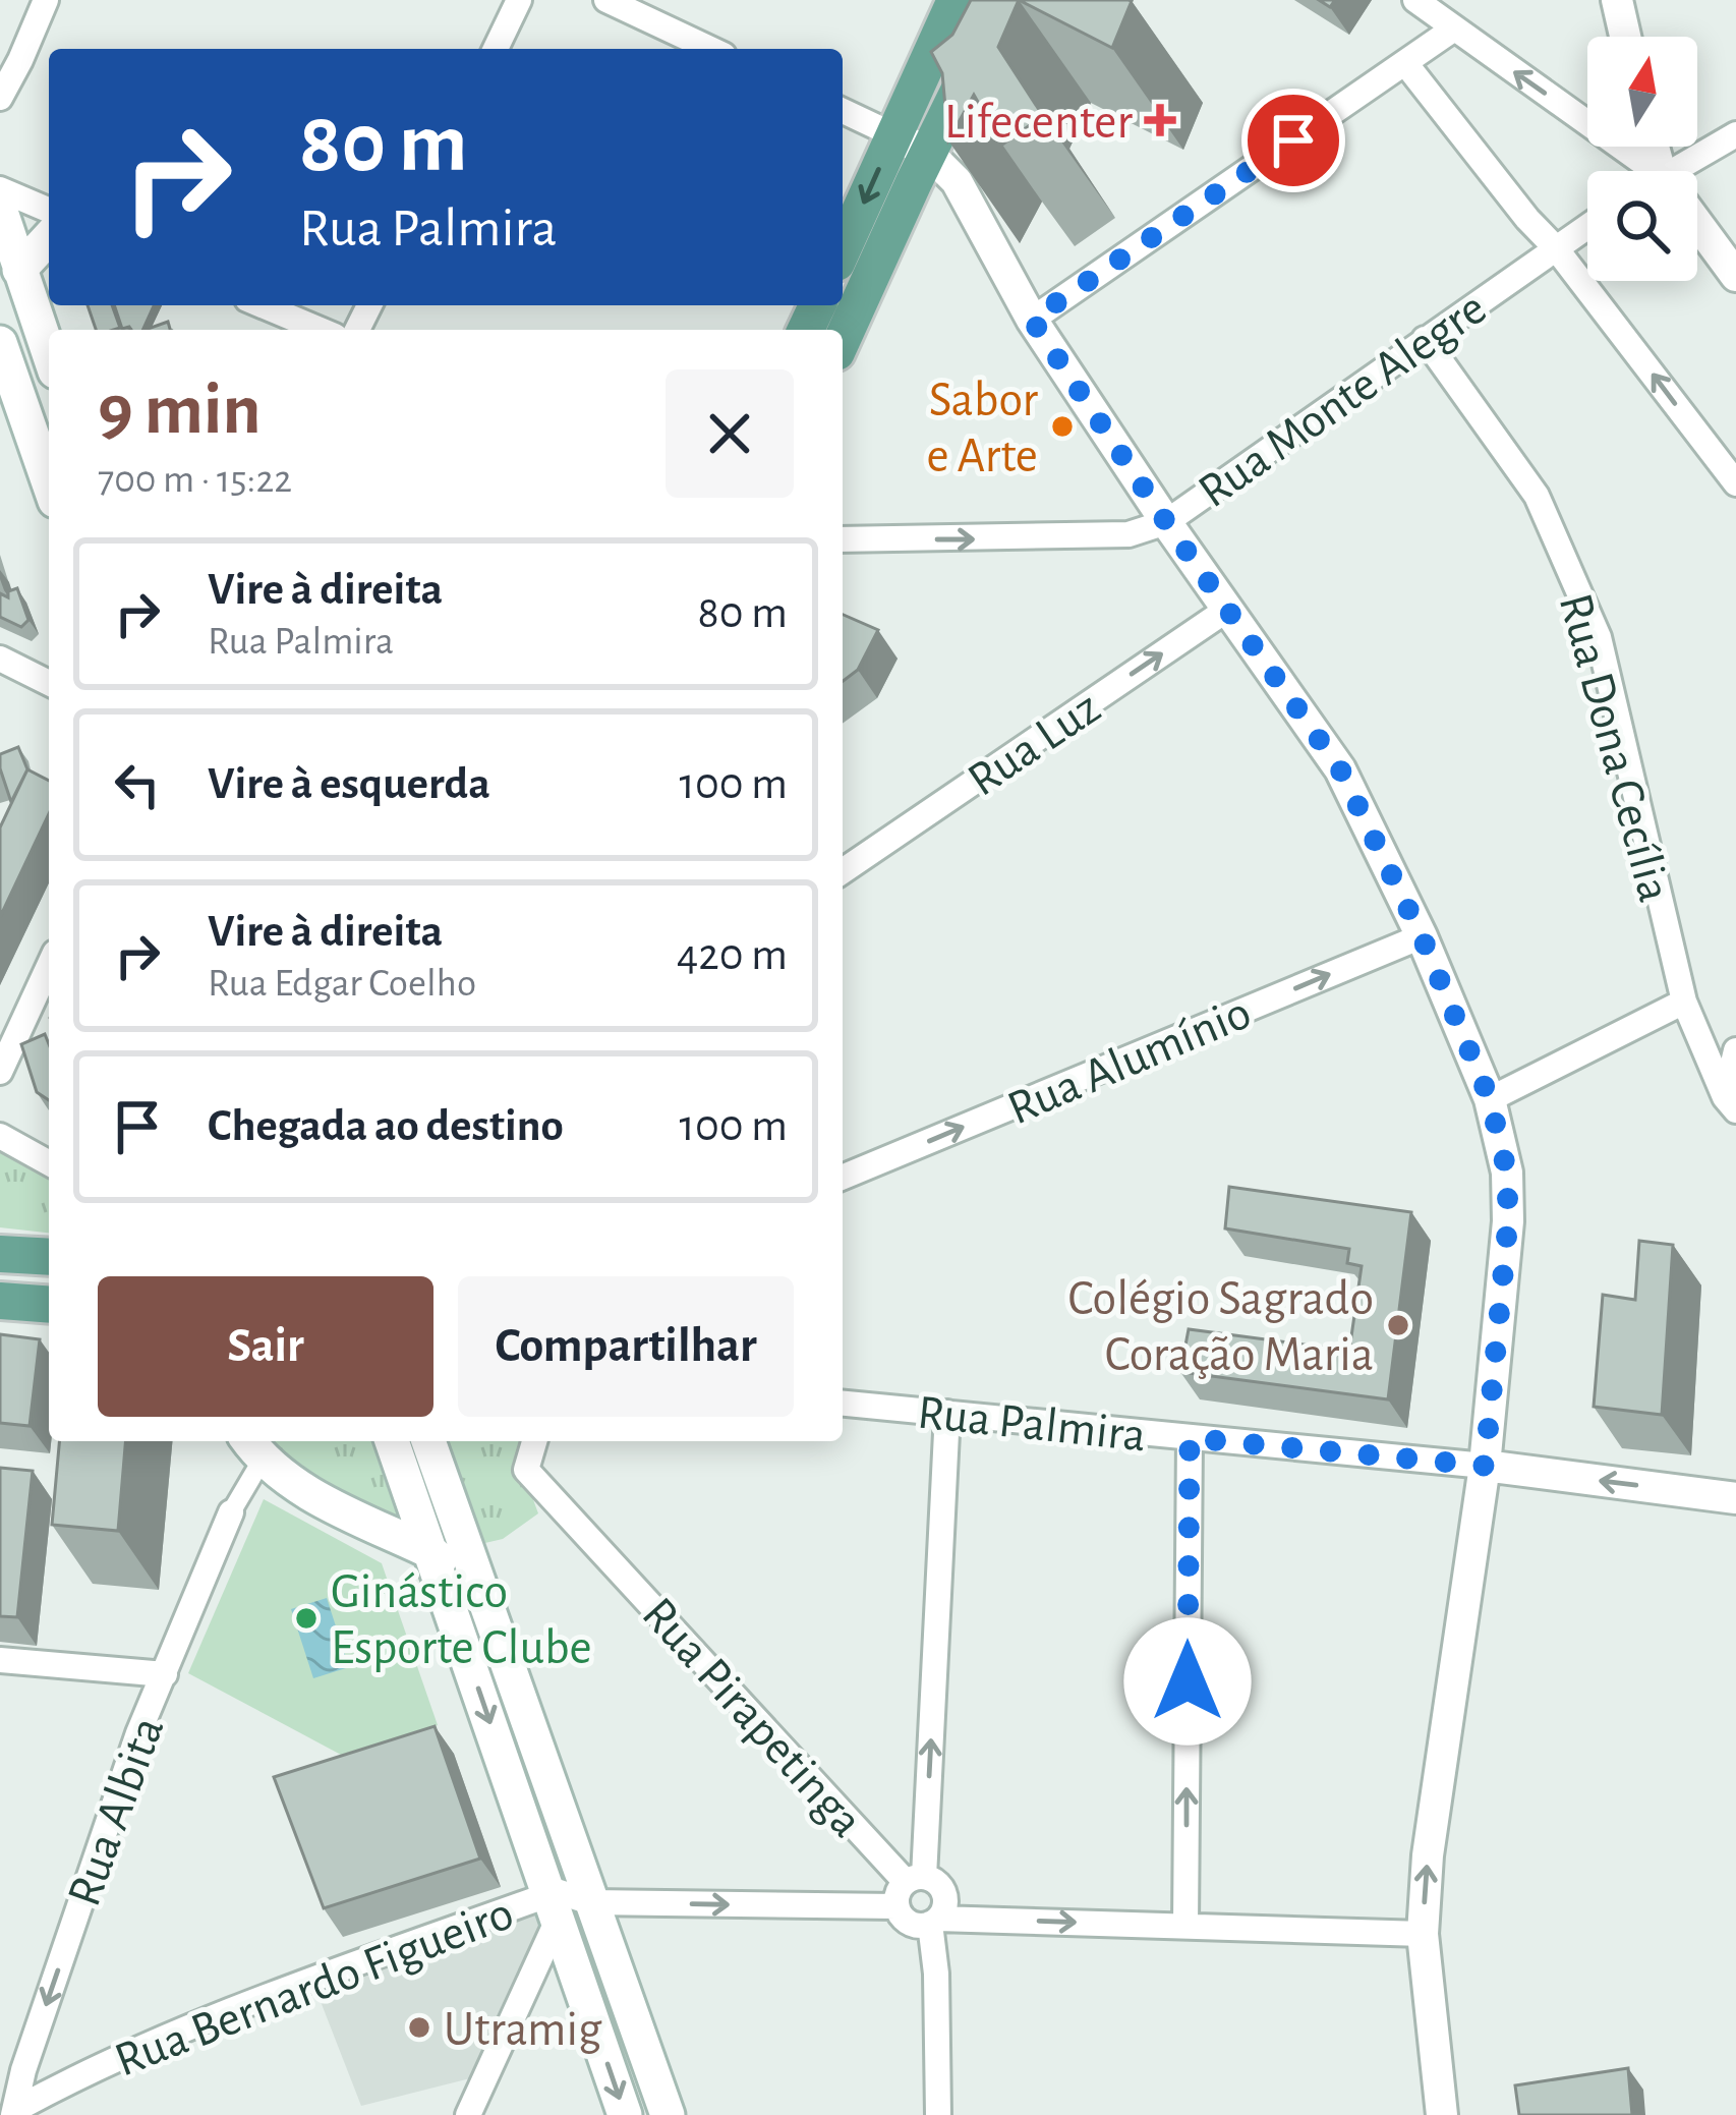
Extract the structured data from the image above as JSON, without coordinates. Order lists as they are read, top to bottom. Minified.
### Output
{"streets":{"street":["Rua Monte Alegre","Rua Luz","Rua Dona Cecília","Rua Alumínio","Rua Palmira","Rua Pirapetinga","Rua Albita","Rua Bernardo Figueiro"]},"crossings":[["Rua Monte Alegre","Rua Dona Cecília"],["Rua Palmira","Rua Pirapetinga"],["Rua Pirapetinga","Rua Bernardo Figueiro"],["Rua Albita","Rua Bernardo Figueiro"]],"one_way":["Rua Monte Alegre","Rua Luz","Rua Alumínio","Rua Pirapetinga","Rua Albita"],"places":{"health":["Lifecenter"],"other":["Sabor e Arte","Colégio Sagrado Coração Maria","Ginástico Esporte Clube","Utramig"]},"north":"top","page":{"turn":["80 m","Rua Palmira"],"heading":["9 min","700 m · 15:22"],"list":[{"name":"Vire à direita","note":"Rua Palmira","value":"80 m"},{"name":"Vire à esquerda","value":"100 m"},{"name":"Vire à direita","note":"Rua Edgar Coelho","value":"420 m"},{"name":"Chegada ao destino","value":"100 m"}],"buttons":["Sair","Compartilhar"]}}
